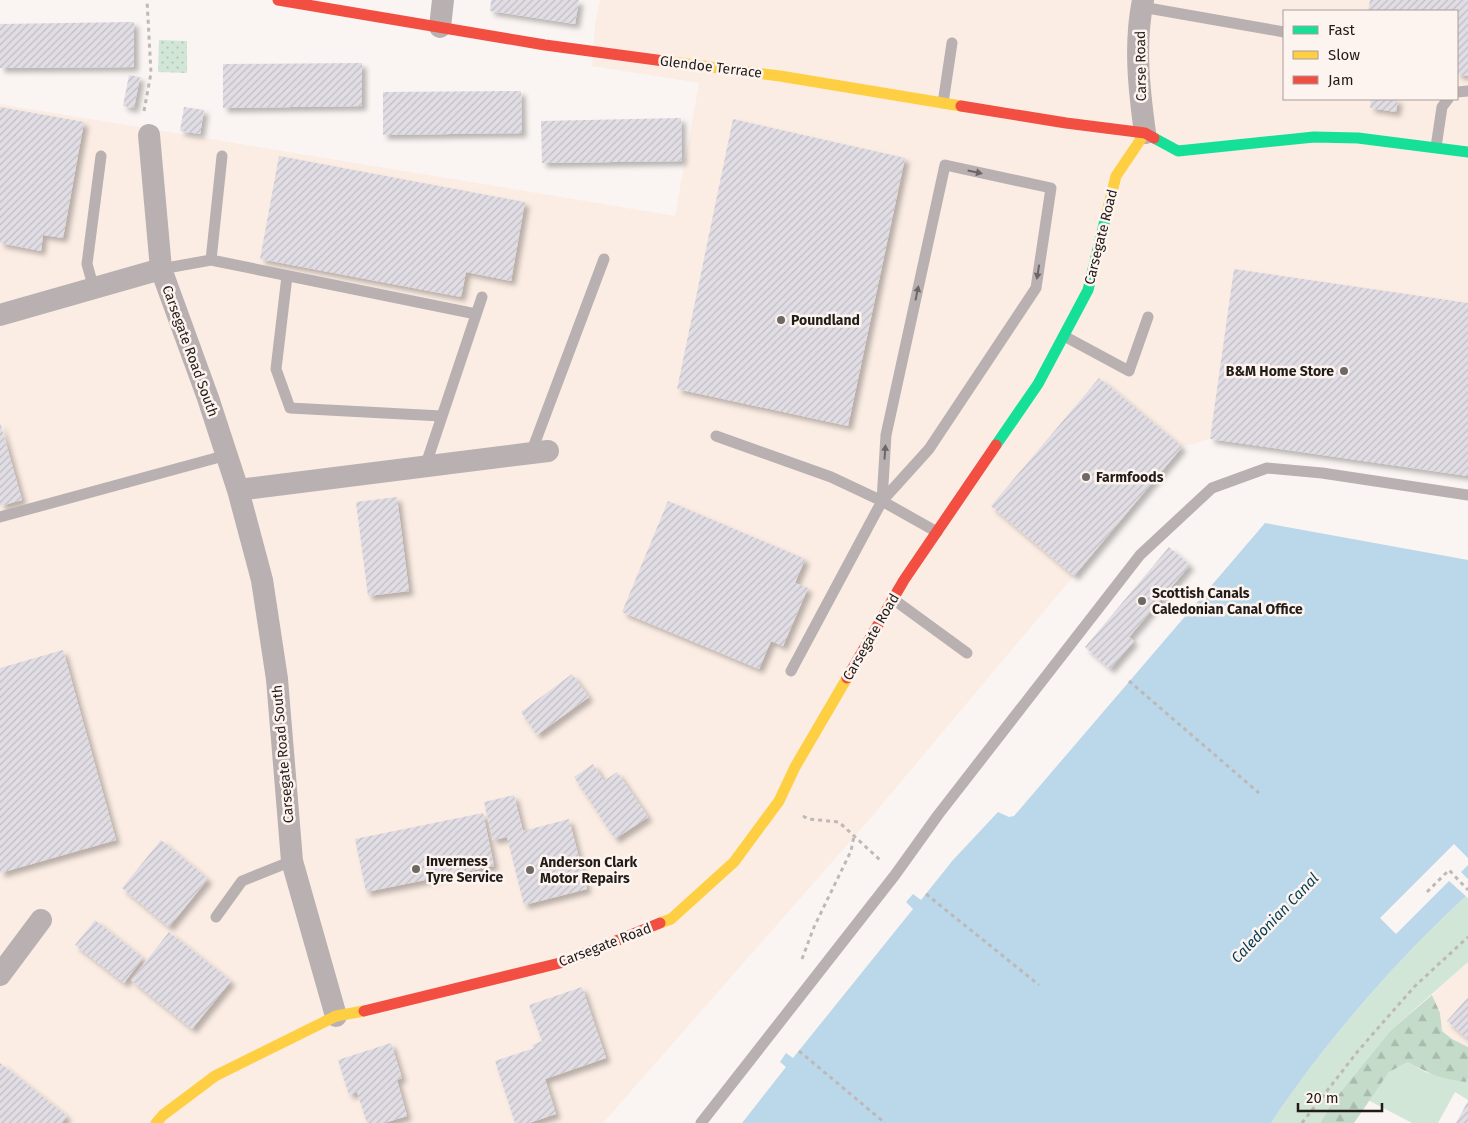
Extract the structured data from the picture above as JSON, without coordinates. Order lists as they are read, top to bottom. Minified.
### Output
{"streets":{"street":["Carse Road","Glendoe Terrace","Carsegate Road","Carsegate Road South"]},"crossings":[["Carse Road","Glendoe Terrace"],["Carse Road","Carsegate Road"],["Glendoe Terrace","Carsegate Road"],["Carsegate Road","Carsegate Road South"]],"water":["Caledonian Canal"],"places":["Poundland","B&M Home Store","Farmfoods","Scottish Canals Caledonian Canal Office","Inverness Tyre Service","Anderson Clark Motor Repairs"],"legend":["Fast","Slow","Jam"],"scale_bar":"20 m"}
